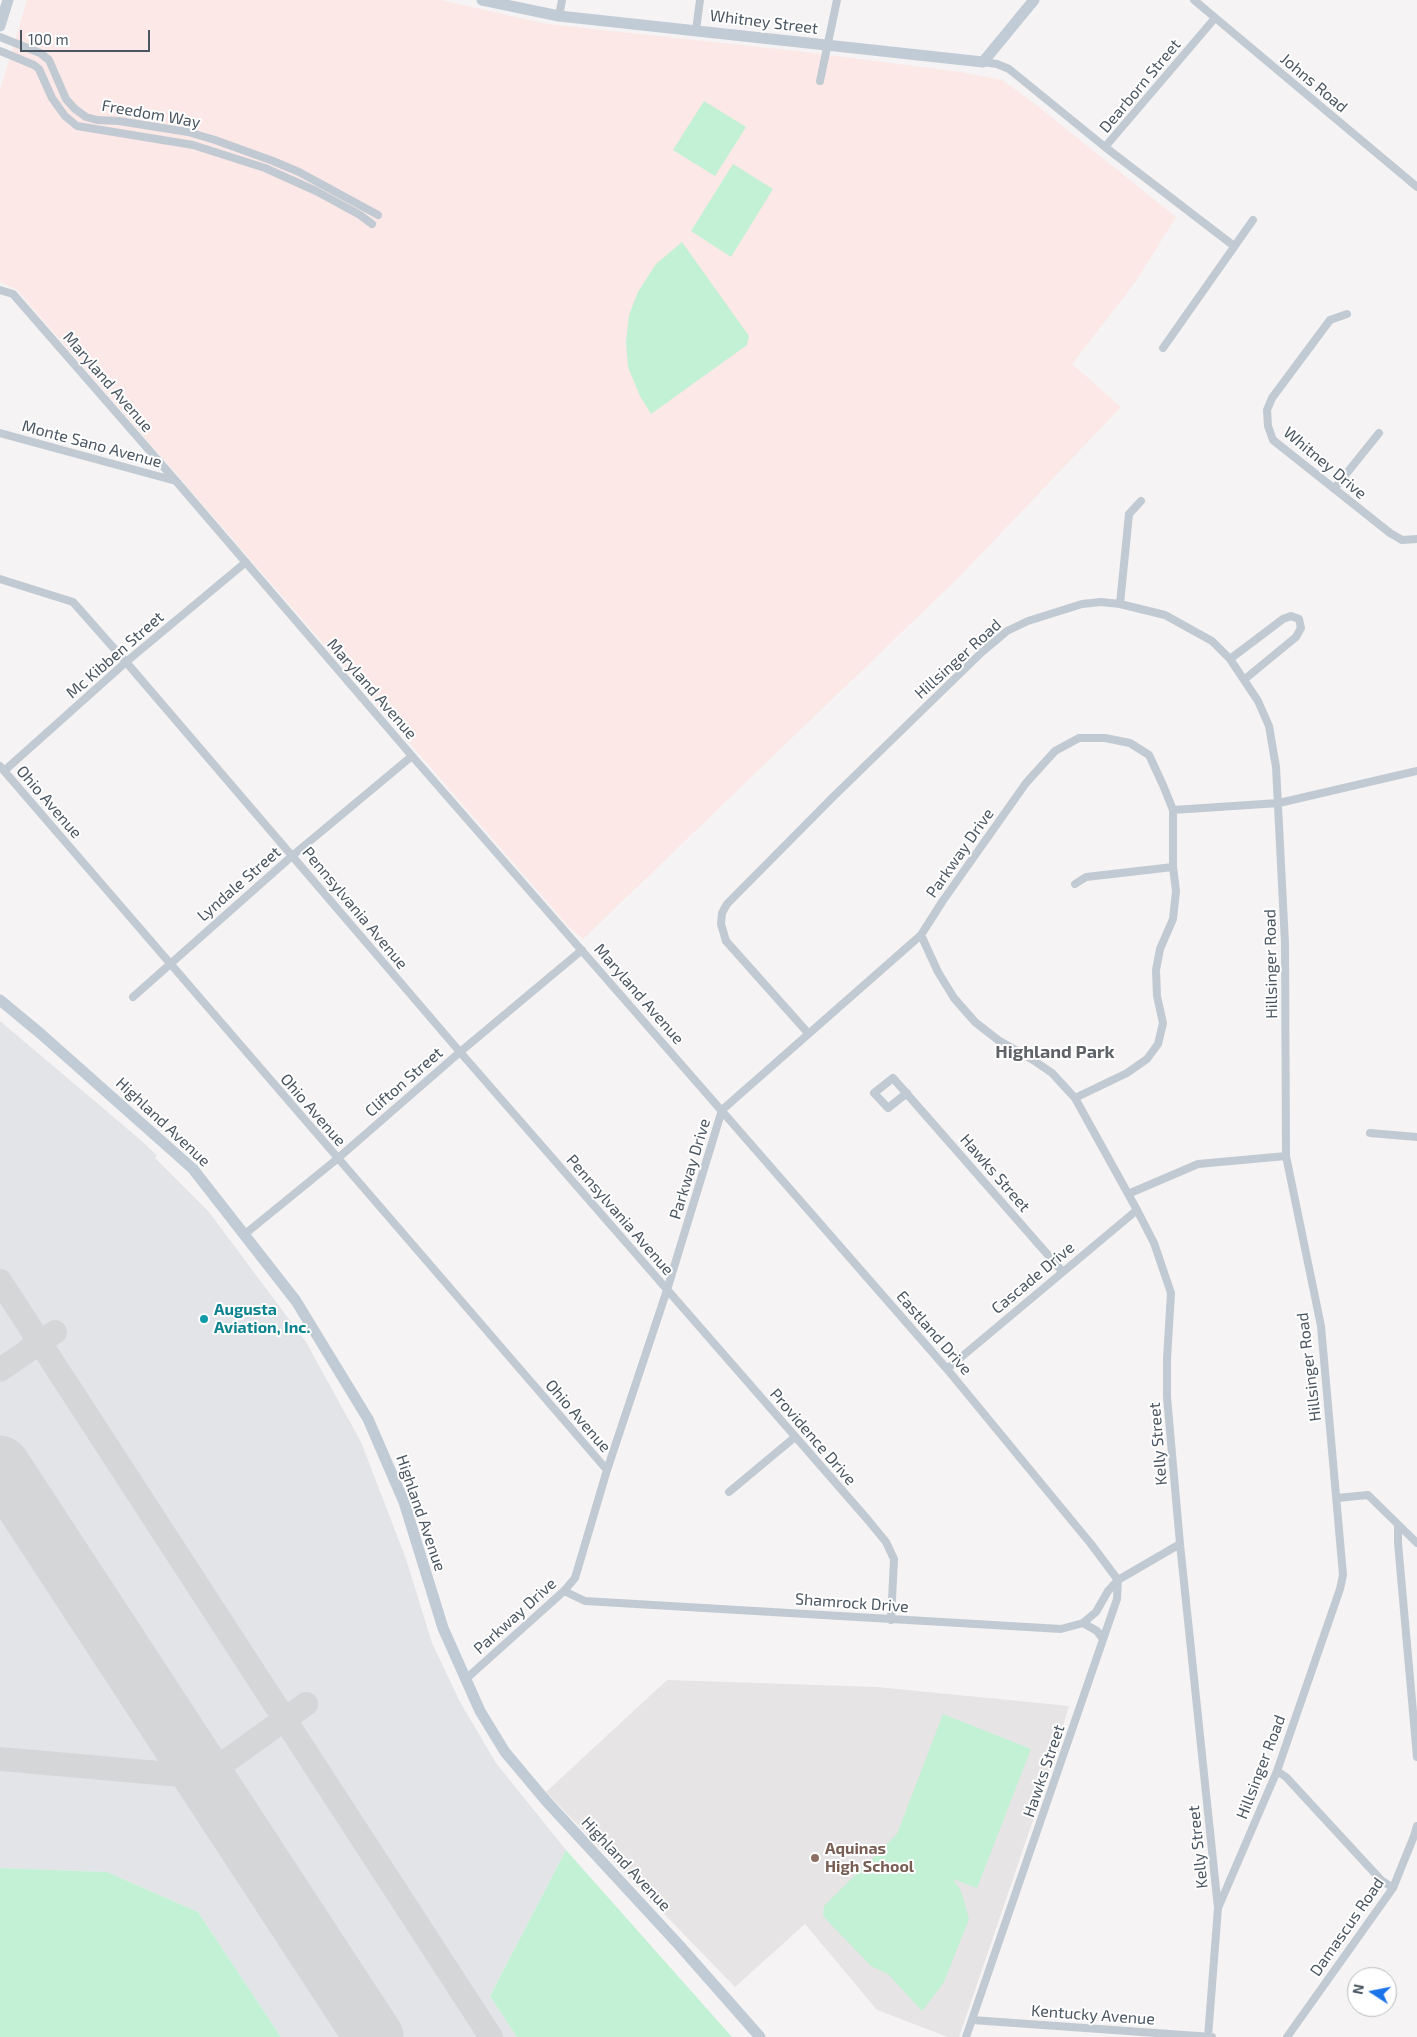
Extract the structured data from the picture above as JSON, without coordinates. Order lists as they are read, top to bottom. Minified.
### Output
{"streets":{"main road":["Whitney Street","Highland Avenue"],"street":["Johns Road","Dearborn Street","Freedom Way","Maryland Avenue","Monte Sano Avenue","Whitney Drive","Mc Kibben Street","Hillsinger Road","Ohio Avenue","Parkway Drive","Lyndale Street","Pennsylvania Avenue","Clifton Street","Hawks Street","Cascade Drive","Eastland Drive","Providence Drive","Kelly Street","Shamrock Drive","Damascus Road","Kentucky Avenue"]},"crossings":[["Whitney Street","Dearborn Street"],["Johns Road","Dearborn Street"],["Maryland Avenue","Monte Sano Avenue"],["Maryland Avenue","Mc Kibben Street"],["Maryland Avenue","Parkway Drive"],["Maryland Avenue","Lyndale Street"],["Maryland Avenue","Clifton Street"],["Maryland Avenue","Eastland Drive"],["Mc Kibben Street","Ohio Avenue"],["Mc Kibben Street","Pennsylvania Avenue"],["Hillsinger Road","Parkway Drive"],["Hillsinger Road","Kelly Street"],["Ohio Avenue","Parkway Drive"],["Ohio Avenue","Lyndale Street"],["Ohio Avenue","Clifton Street"],["Parkway Drive","Pennsylvania Avenue"],["Parkway Drive","Highland Avenue"],["Parkway Drive","Eastland Drive"],["Parkway Drive","Providence Drive"],["Parkway Drive","Kelly Street"],["Parkway Drive","Shamrock Drive"],["Lyndale Street","Pennsylvania Avenue"],["Pennsylvania Avenue","Clifton Street"],["Pennsylvania Avenue","Providence Drive"],["Clifton Street","Highland Avenue"],["Hawks Street","Cascade Drive"],["Hawks Street","Eastland Drive"],["Hawks Street","Kentucky Avenue"],["Cascade Drive","Eastland Drive"],["Cascade Drive","Kelly Street"],["Providence Drive","Shamrock Drive"],["Kelly Street","Kentucky Avenue"]],"districts":["Highland Park"],"places":["Augusta Aviation, Inc.","Aquinas High School"],"scale_bar":"100 m","north":"left"}
